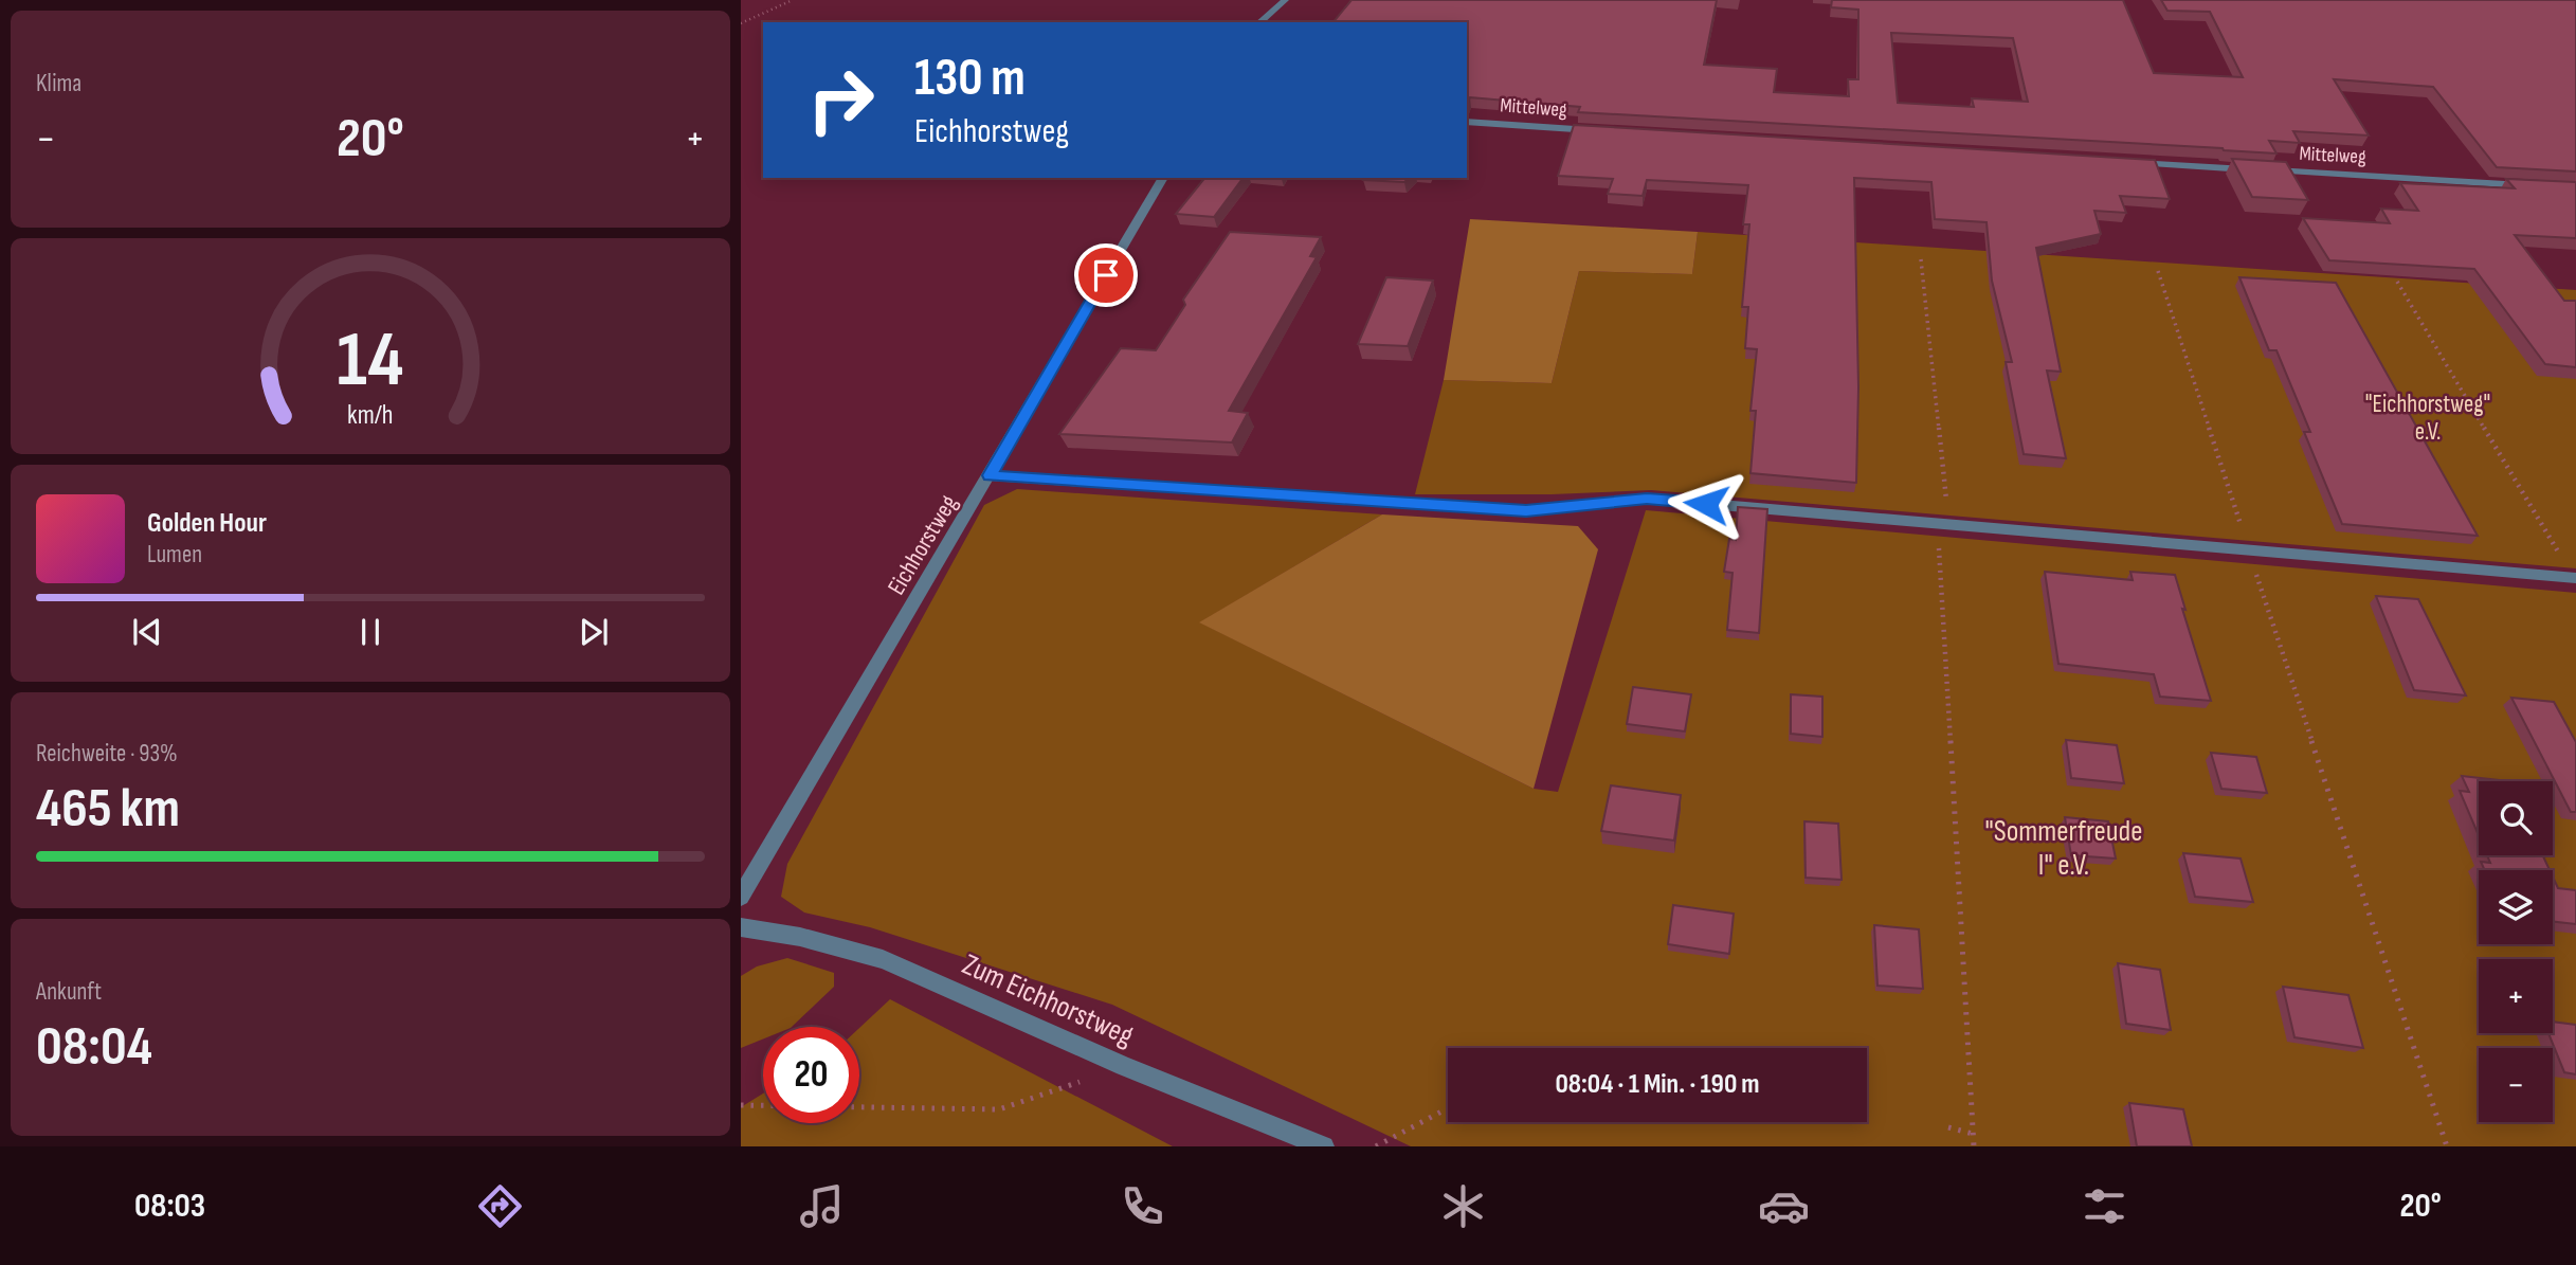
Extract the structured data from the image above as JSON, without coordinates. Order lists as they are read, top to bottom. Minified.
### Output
{"streets":{"street":["Mittelweg","Eichhorstweg","Zum Eichhorstweg"]},"parks":["\"Eichhorstweg\" e.V.","\"Sommerfreude I\" e.V."],"page":{"tile":["Klima",["Reichweite · 93%","465 km"],["Ankunft","08:04"]],"turn":["130 m","Eichhorstweg"],"heat":["−","20°","+"],"song":["Golden Hour","Lumen"],"map_buttons":["+","−"],"limit":"20","trip":"08:04 · 1 Min. · 190 m","tabs":["08:03","20°"],"gauge":["14","km/h"]}}
